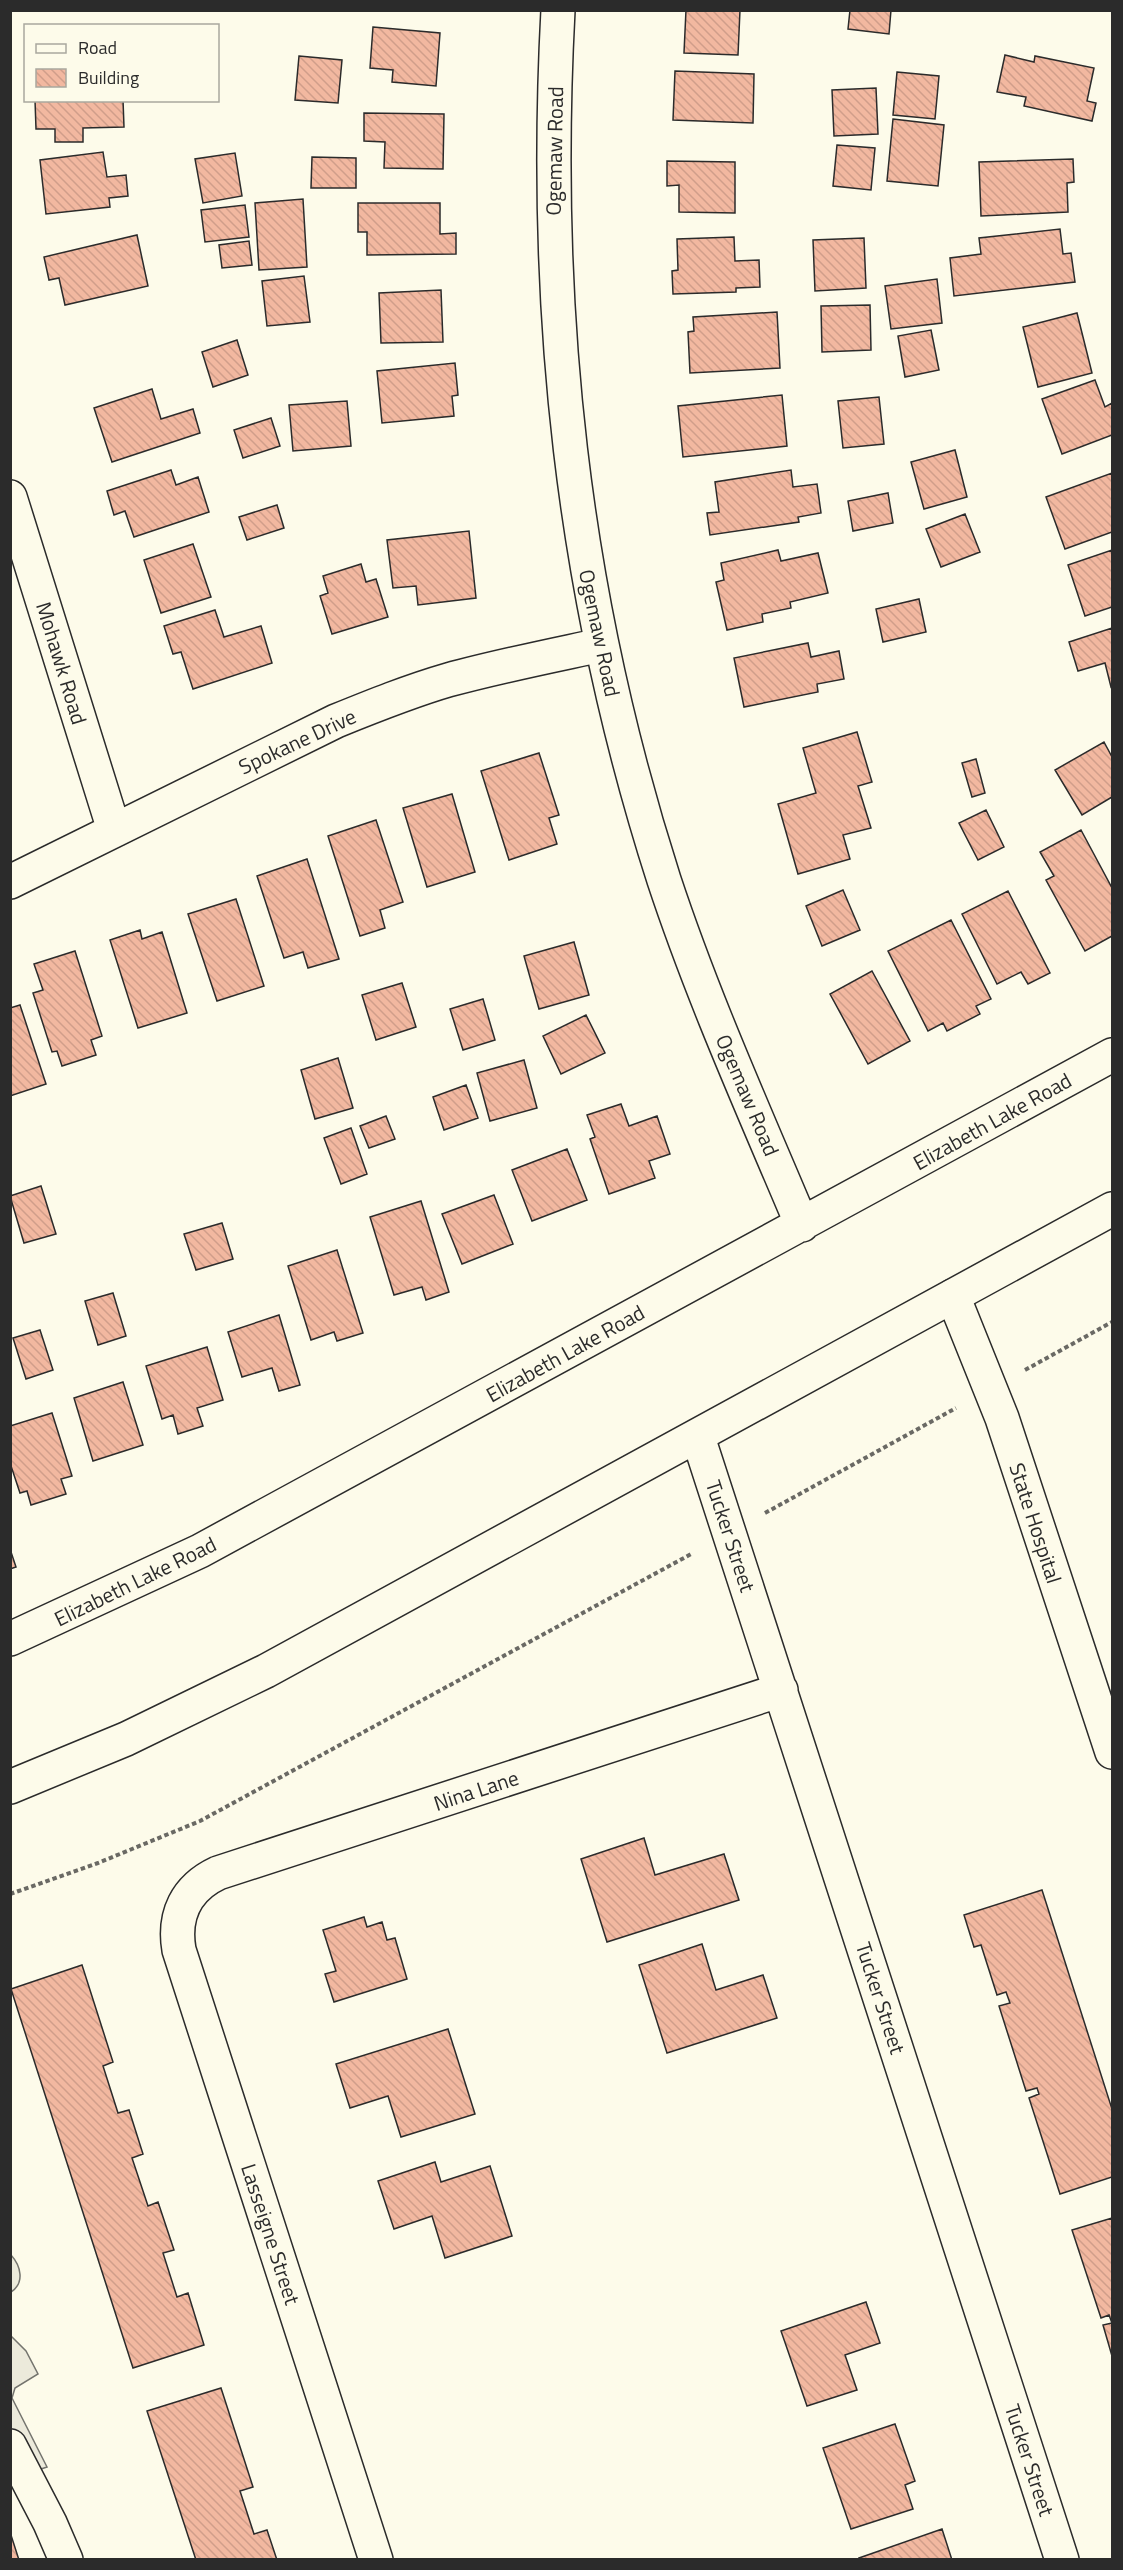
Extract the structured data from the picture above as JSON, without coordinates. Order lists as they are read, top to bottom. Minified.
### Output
{"streets":{"street":["Ogemaw Road","Mohawk Road","Spokane Drive","Elizabeth Lake Road","State Hospital","Tucker Street","Nina Lane","Lasseigne Street"]},"crossings":[["Ogemaw Road","Spokane Drive"],["Ogemaw Road","Elizabeth Lake Road"],["Mohawk Road","Spokane Drive"],["Tucker Street","Nina Lane"],["Nina Lane","Lasseigne Street"]],"legend":["Road","Building"]}
